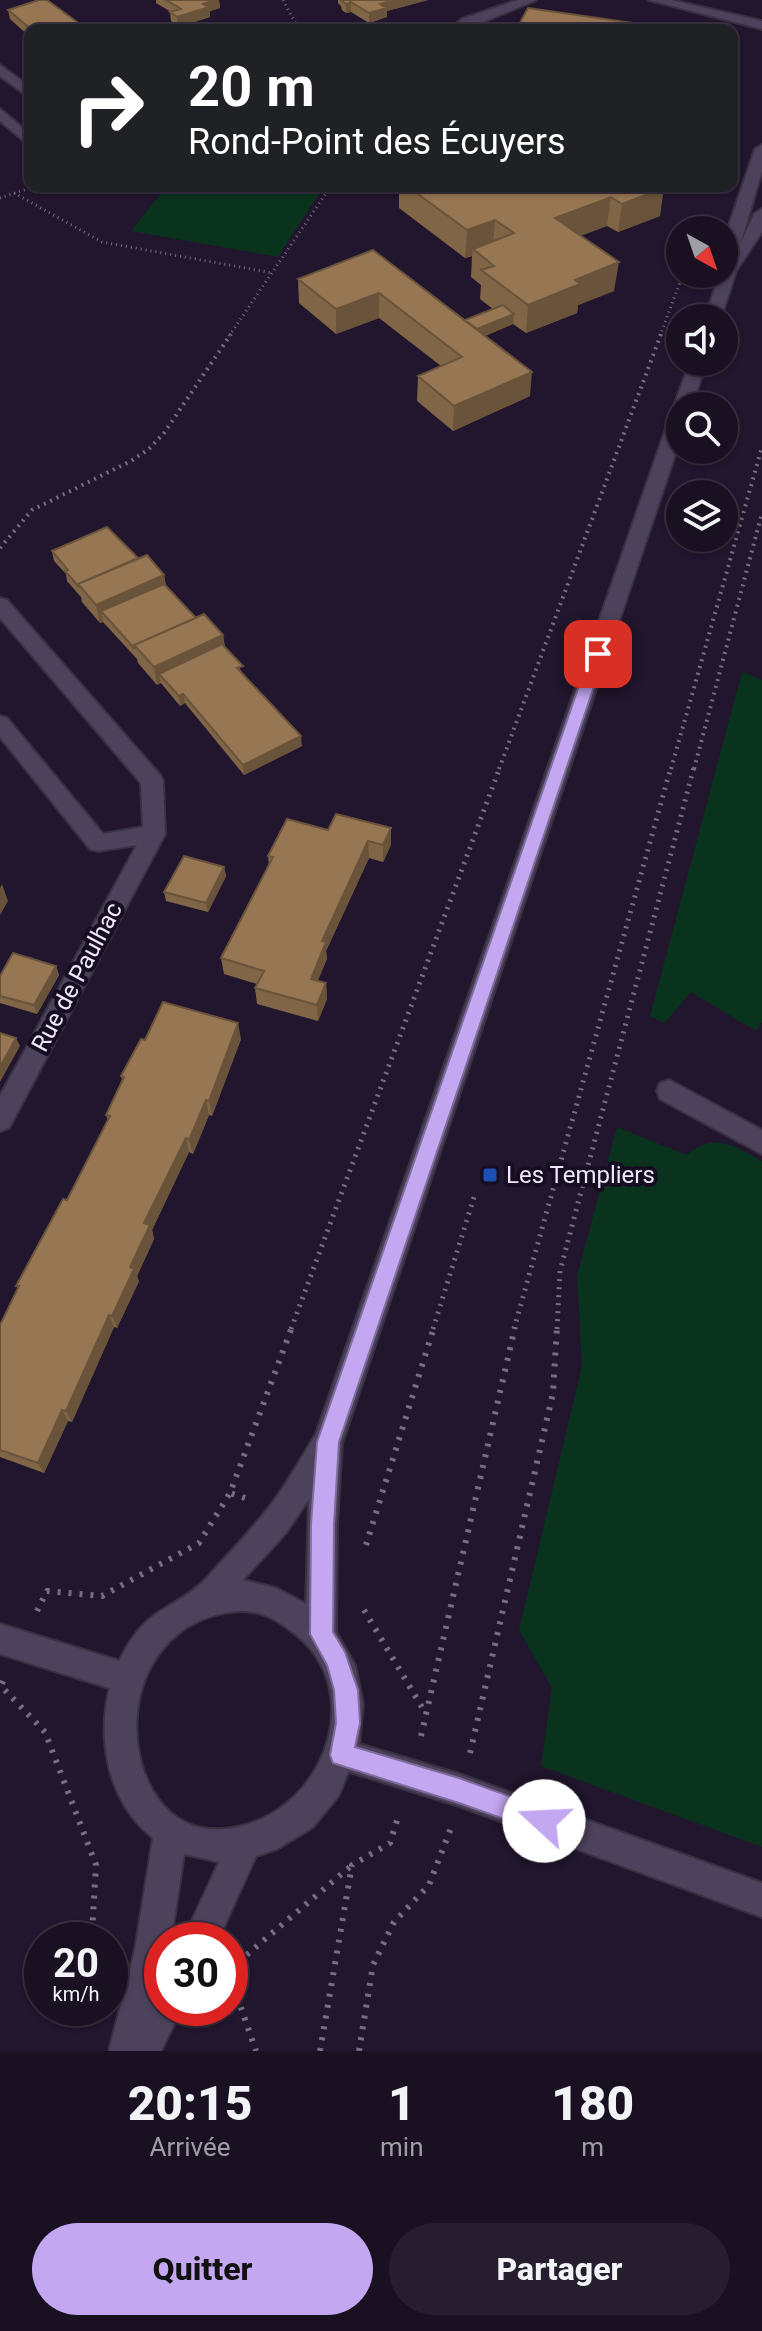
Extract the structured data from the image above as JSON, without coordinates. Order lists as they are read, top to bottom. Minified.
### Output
{"streets":{"street":["Rue de Paulhac"]},"places":{"transit":["Les Templiers"]},"north":"bottom right","page":{"turn":["20 m","Rond-Point des Écuyers"],"speed":"20 km/h","limit":"30","eta":["20:15","Arrivée","1","min","180","m"],"buttons":["Quitter","Partager"]}}
